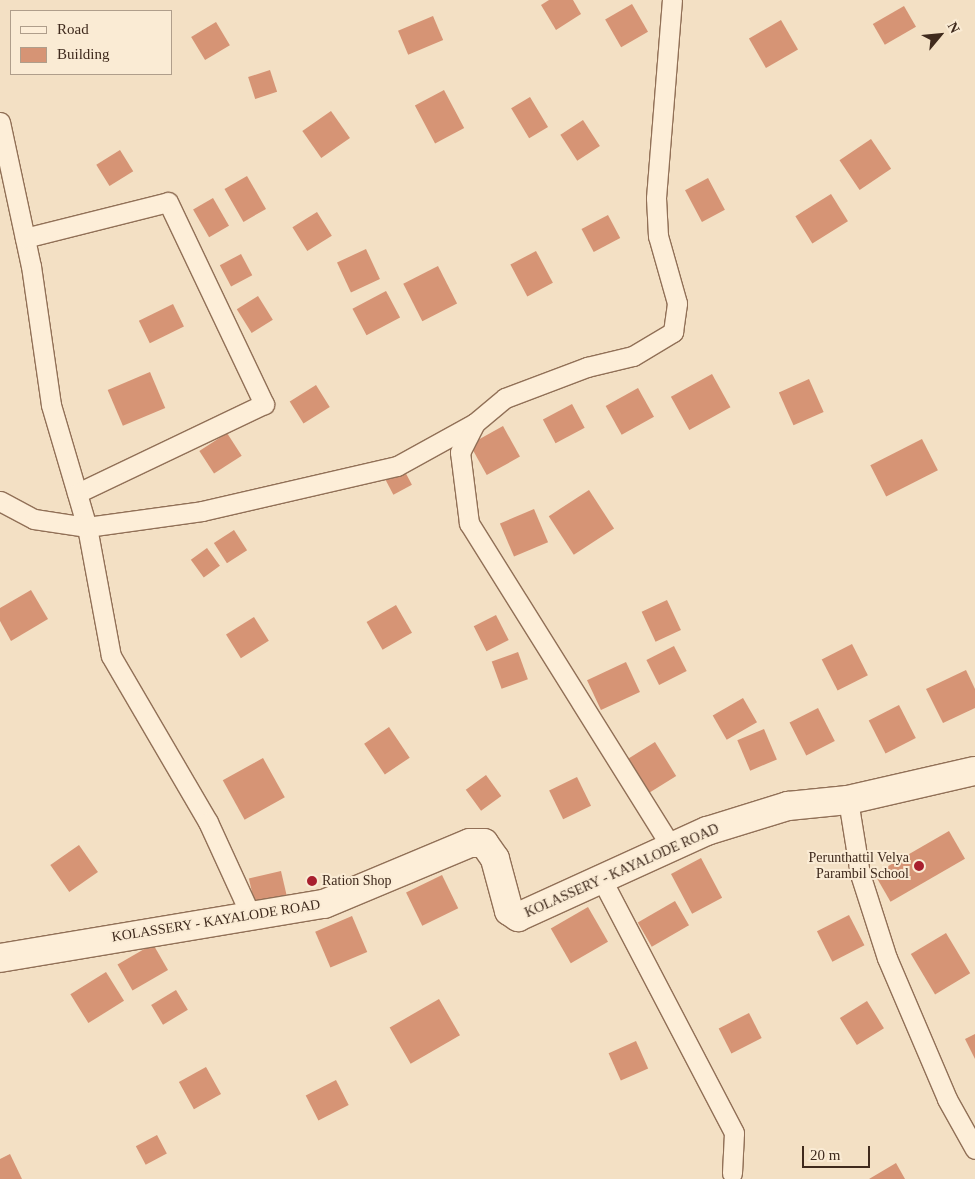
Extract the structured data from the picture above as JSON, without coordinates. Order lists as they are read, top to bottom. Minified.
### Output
{"streets":{"main road":["KOLASSERY - KAYALODE ROAD"]},"places":["Perunthattil Velya Parambil School","Ration Shop"],"legend":["Road","Building"],"scale_bar":"20 m","north":"top right"}
